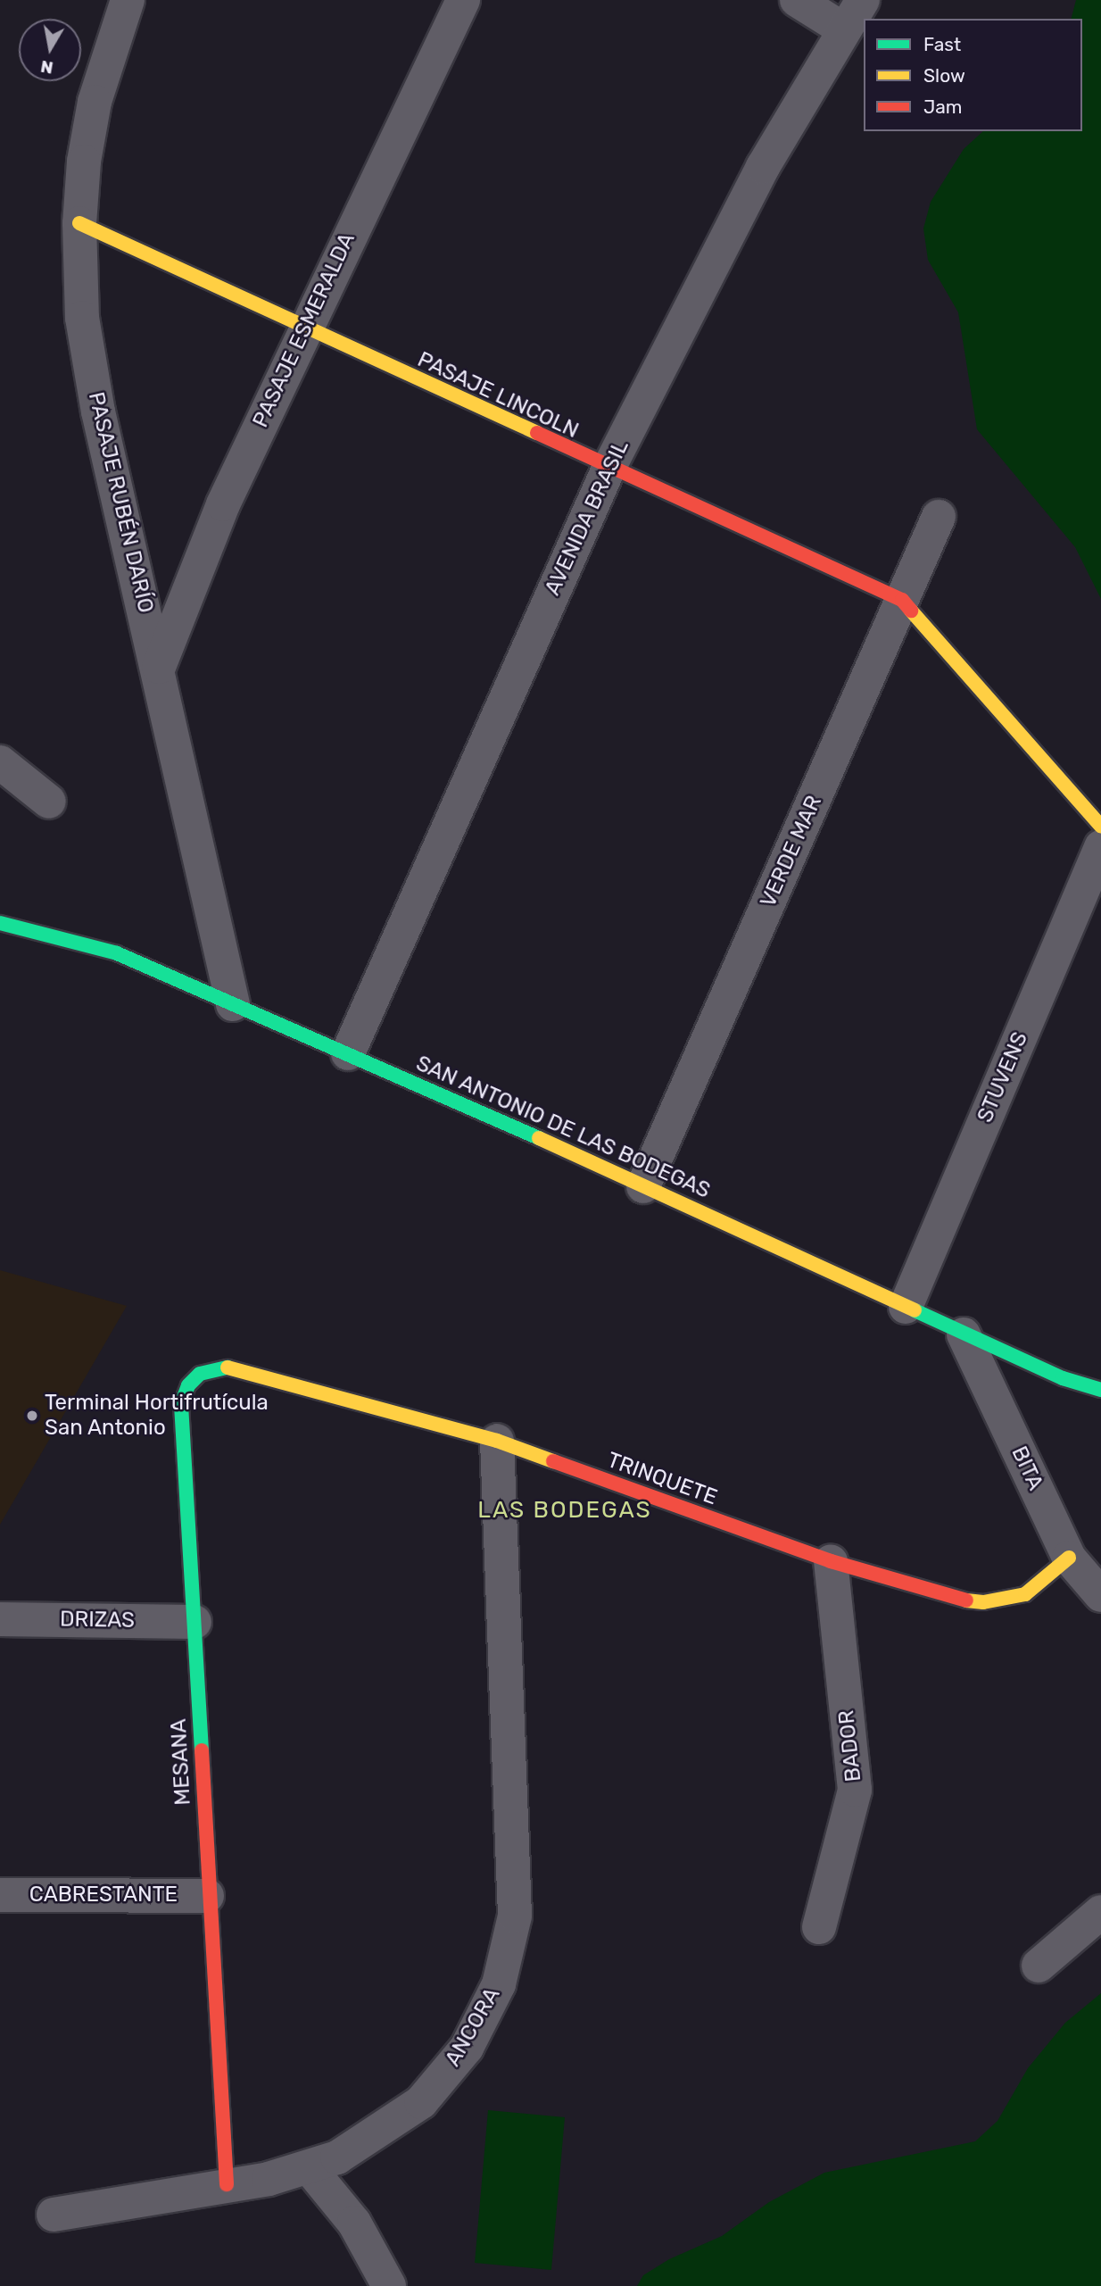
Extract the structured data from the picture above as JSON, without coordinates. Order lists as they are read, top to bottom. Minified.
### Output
{"streets":{"street":["PASAJE ESMERALDA","PASAJE LINCOLN","PASAJE RUBÉN DARÍO","AVENIDA BRASIL","VERDE MAR","STUVENS","SAN ANTONIO DE LAS BODEGAS","BITA","TRINQUETE","DRIZAS","BADOR","MESANA","CABRESTANTE","ANCORA"]},"crossings":[["PASAJE ESMERALDA","PASAJE LINCOLN"],["PASAJE ESMERALDA","PASAJE RUBÉN DARÍO"],["PASAJE LINCOLN","PASAJE RUBÉN DARÍO"],["PASAJE LINCOLN","AVENIDA BRASIL"],["PASAJE LINCOLN","VERDE MAR"],["PASAJE RUBÉN DARÍO","SAN ANTONIO DE LAS BODEGAS"],["AVENIDA BRASIL","SAN ANTONIO DE LAS BODEGAS"],["VERDE MAR","SAN ANTONIO DE LAS BODEGAS"],["STUVENS","SAN ANTONIO DE LAS BODEGAS"],["SAN ANTONIO DE LAS BODEGAS","BITA"],["BITA","TRINQUETE"],["TRINQUETE","BADOR"],["TRINQUETE","MESANA"],["TRINQUETE","ANCORA"],["DRIZAS","MESANA"],["MESANA","CABRESTANTE"],["MESANA","ANCORA"]],"districts":["LAS BODEGAS"],"places":["Terminal Hortifrutícula San Antonio"],"legend":["Fast","Slow","Jam"],"north":"bottom"}
